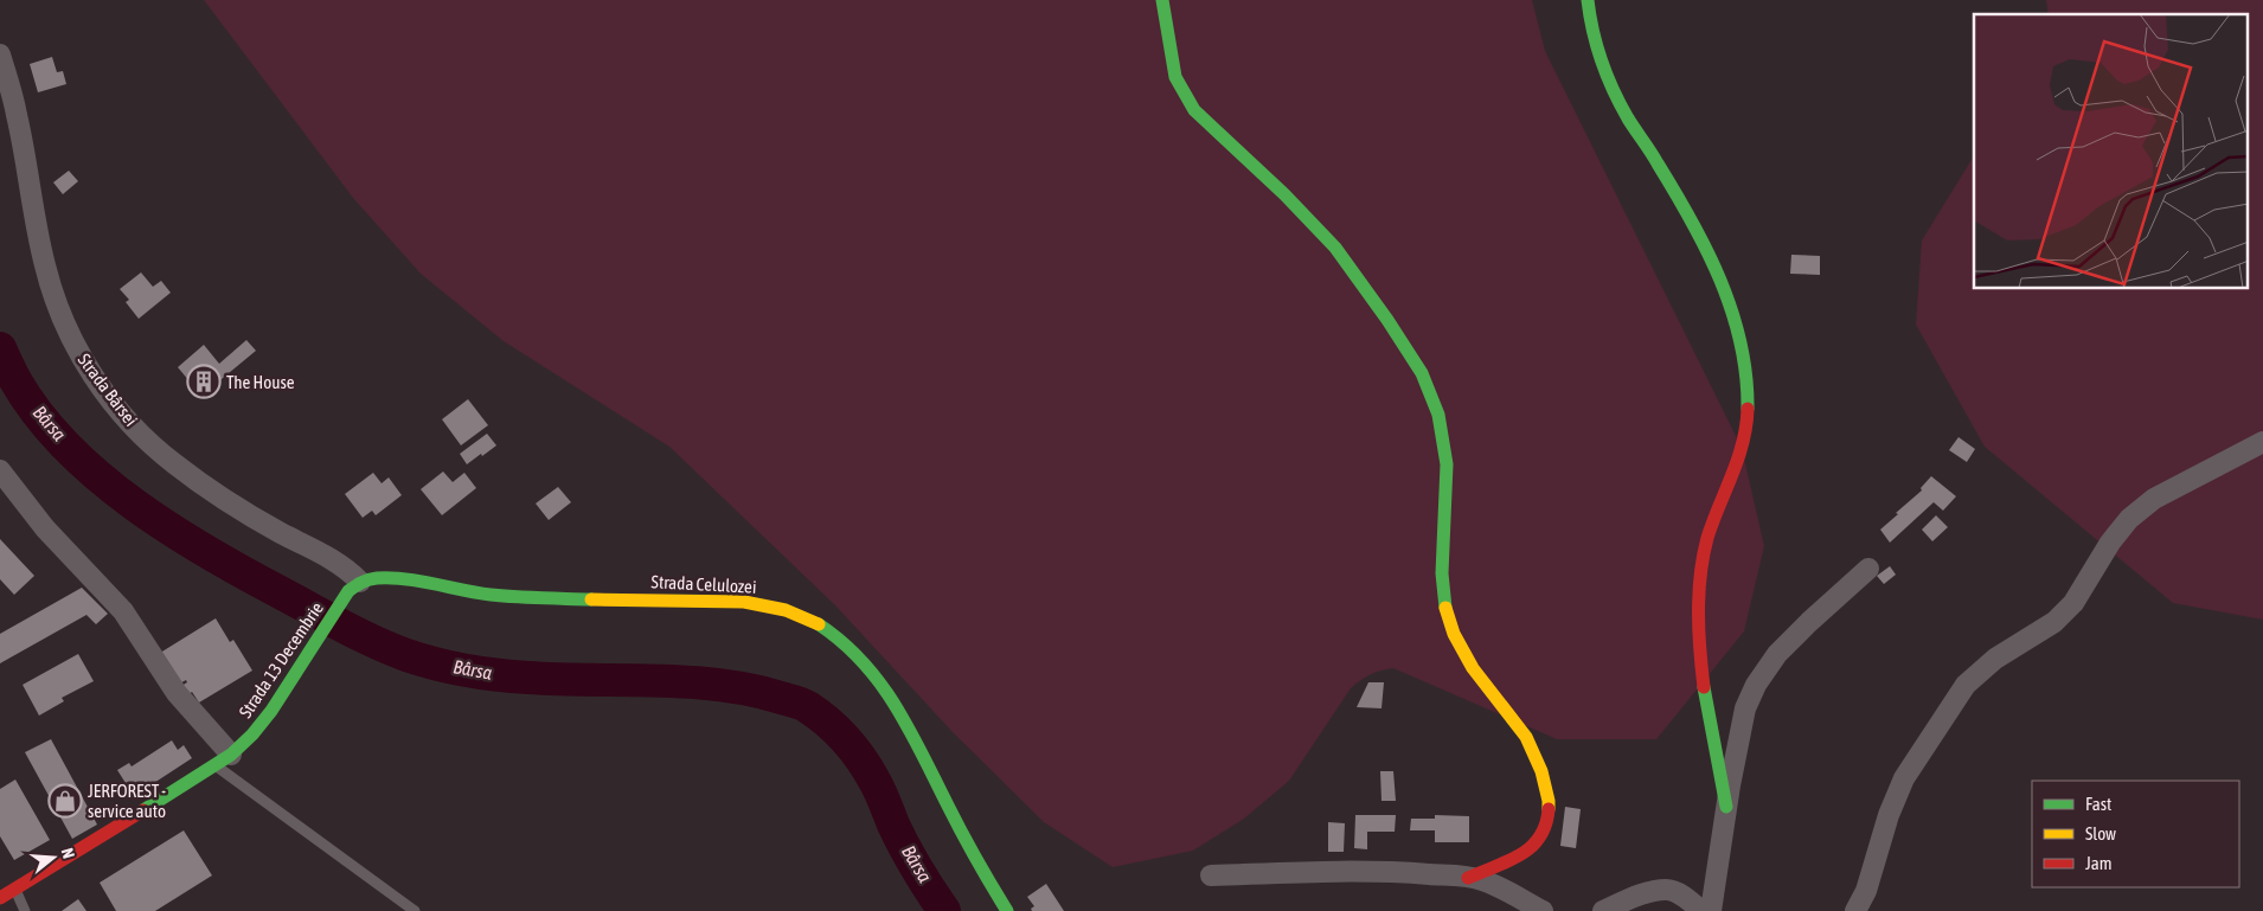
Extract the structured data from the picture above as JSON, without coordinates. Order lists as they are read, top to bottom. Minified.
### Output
{"streets":{"street":["Strada Bârsei","Strada Celulozei","Strada 13 Decembrie"]},"crossings":[["Strada Bârsei","Strada Celulozei"],["Strada Bârsei","Strada 13 Decembrie"],["Strada Celulozei","Strada 13 Decembrie"]],"water":["Bârsa"],"places":{"building":["The House"],"shop":["JERFOREST - service auto"]},"legend":["Fast","Slow","Jam"],"north":"right"}
